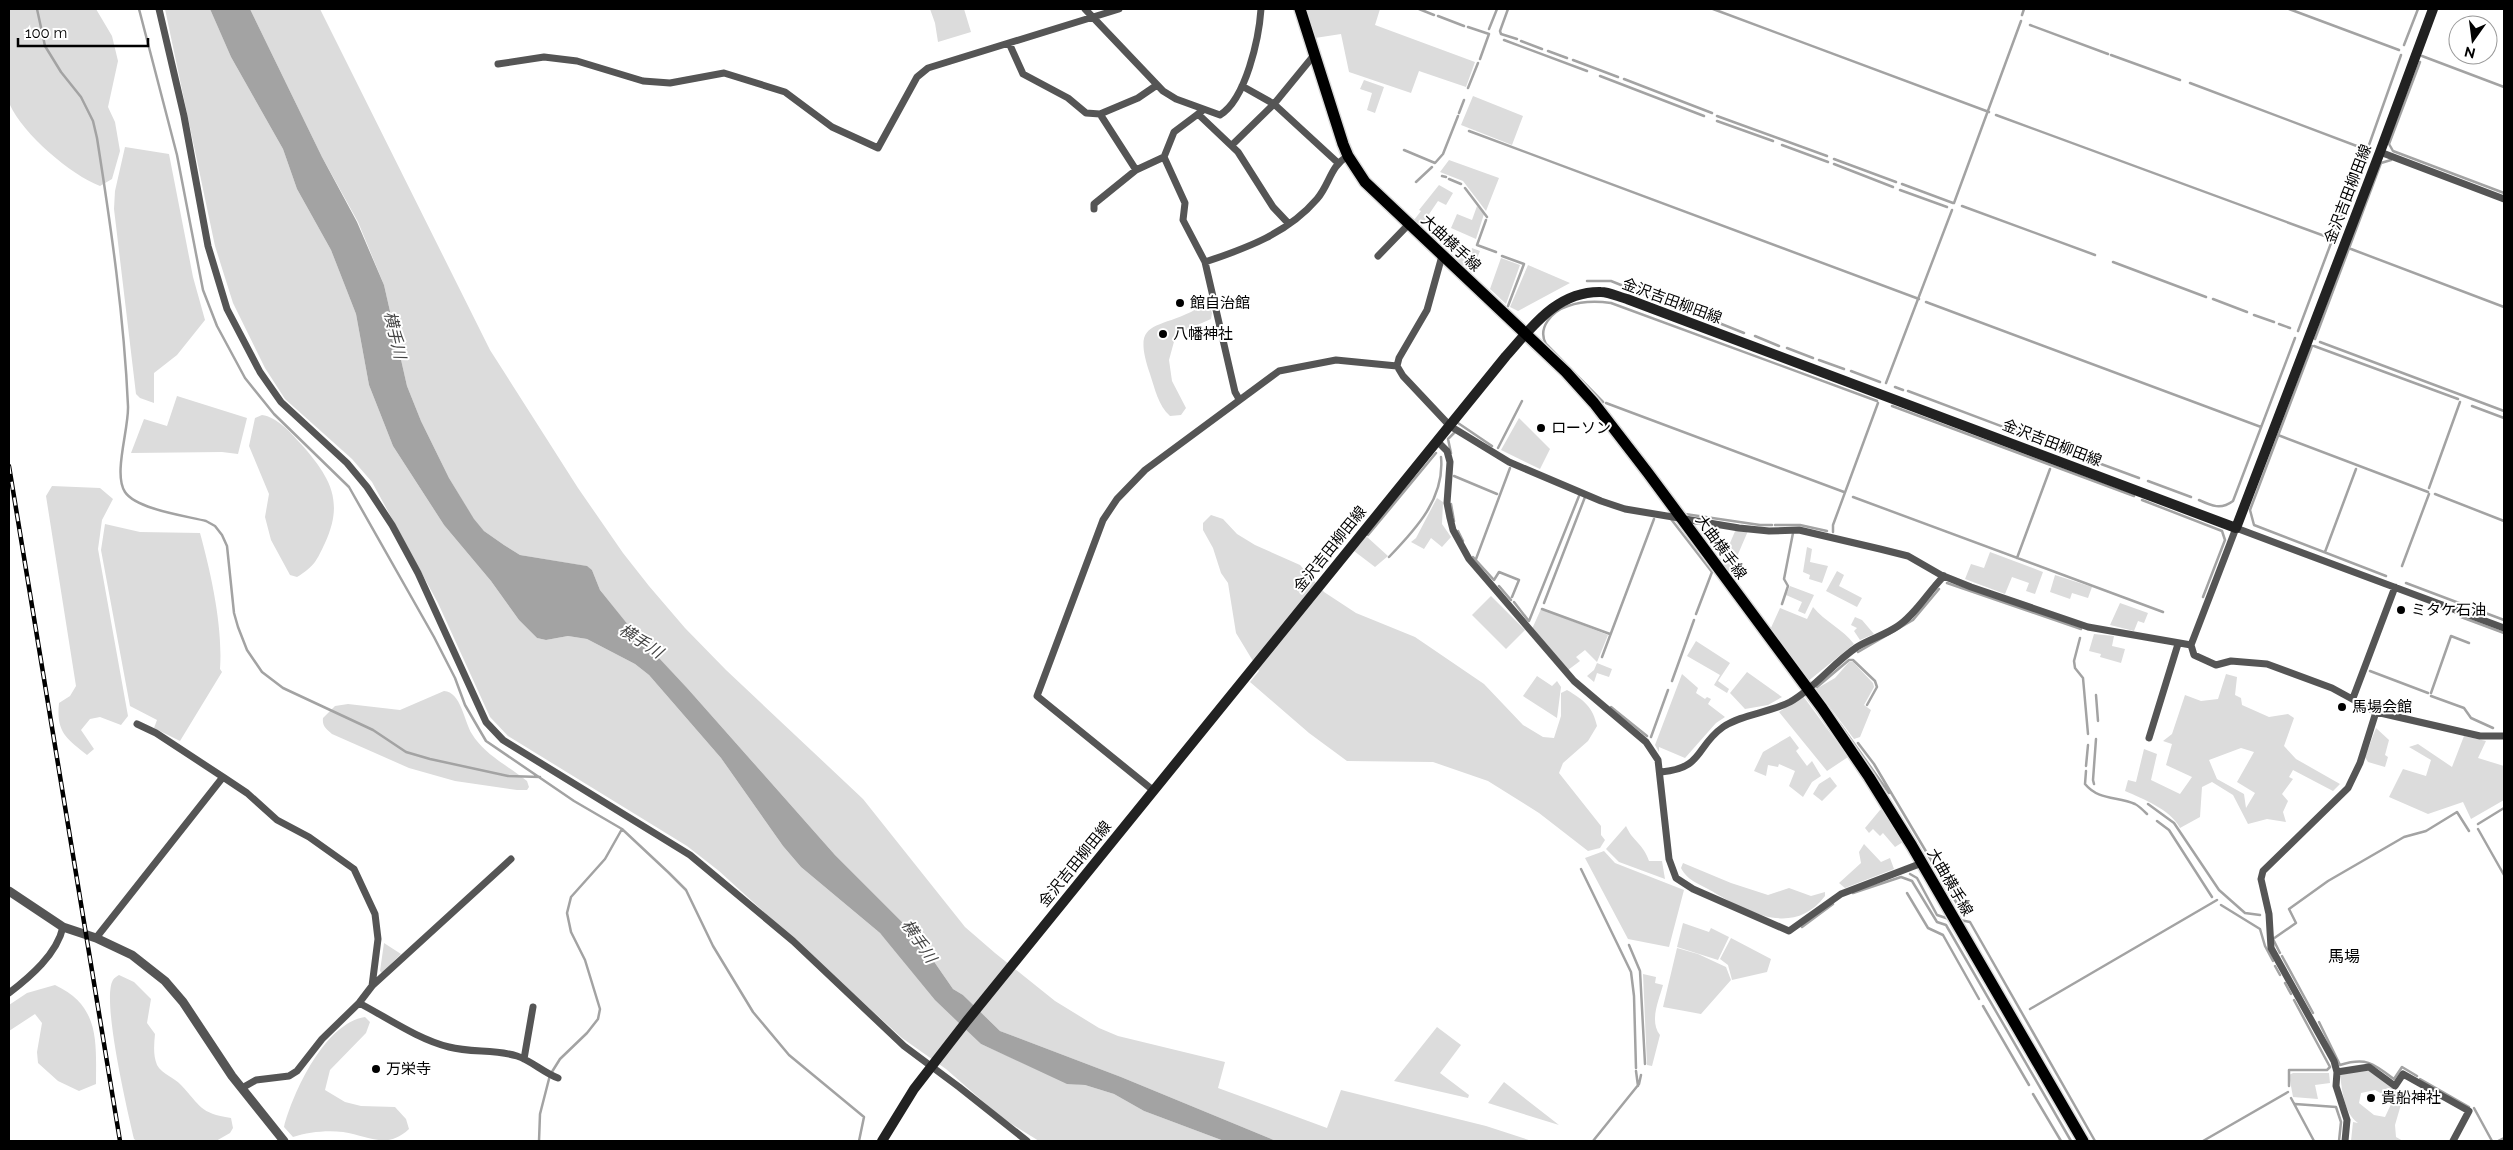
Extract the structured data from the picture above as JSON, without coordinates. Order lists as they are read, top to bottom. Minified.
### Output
{"streets":{"main road":["金沢吉田柳田線","大曲横手線"]},"crossings":[["金沢吉田柳田線","大曲横手線"]],"districts":["馬場"],"water":["横手川"],"places":["館自治館","八幡神社","ローソン","ミタケ石油","馬場会館","万栄寺","貴船神社"],"scale_bar":"100 m","north":"bottom"}
